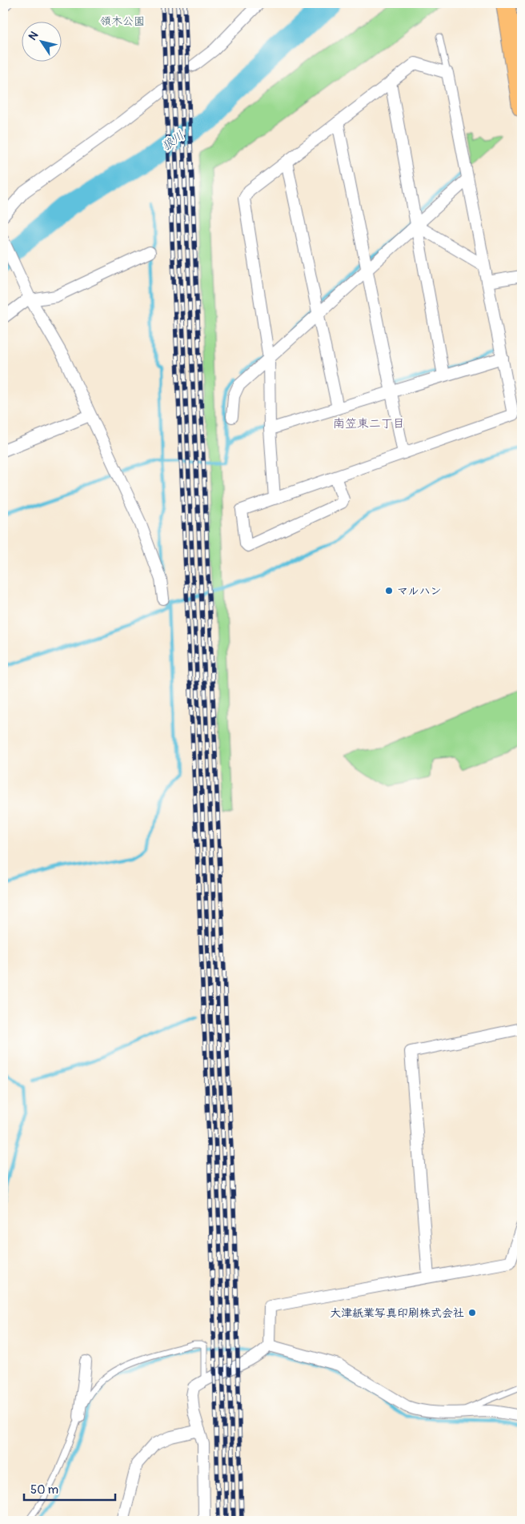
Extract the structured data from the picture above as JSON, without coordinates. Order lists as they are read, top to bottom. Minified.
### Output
{"districts":["南笠東二丁目"],"water":["狼川"],"parks":["領木公園"],"places":["マルハン","大津紙業写真印刷株式会社"],"scale_bar":"50 m","north":"top left"}
